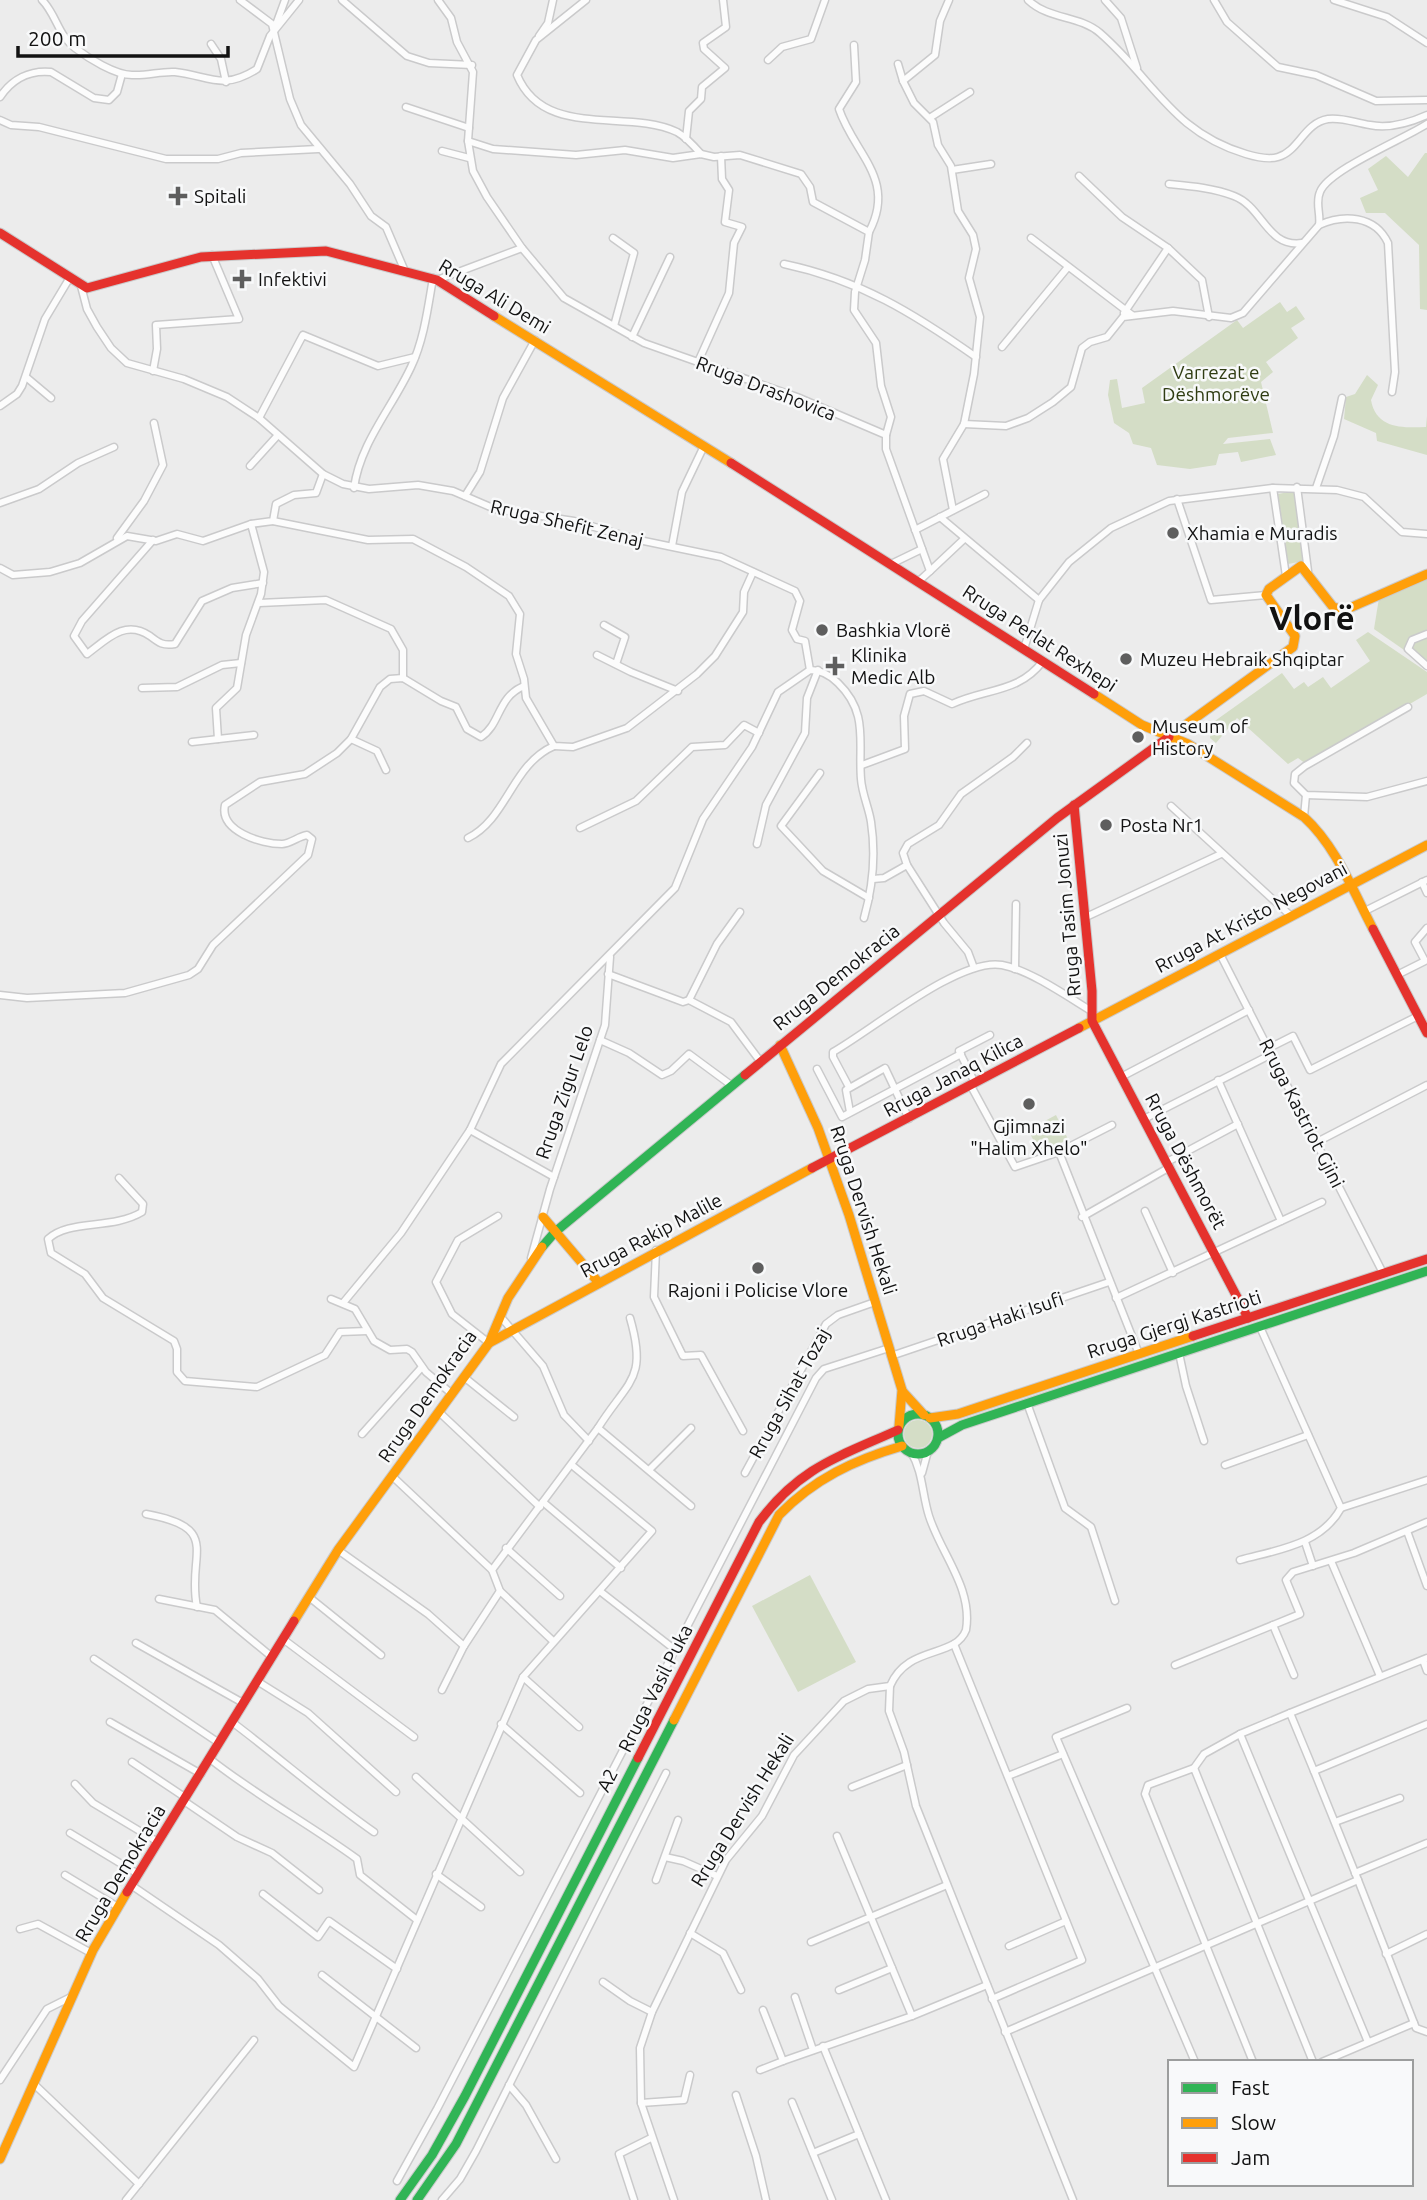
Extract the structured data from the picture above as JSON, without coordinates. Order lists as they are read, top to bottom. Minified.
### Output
{"streets":{"main road":["Rruga Ali Demi","Rruga Perlat Rexhepi","Rruga Tasim Jonuzi","Rruga At Kristo Negovani","Rruga Demokracia","Rruga Janaq Kilica","Rruga Dëshmorët","Rruga Dervish Hekali","Rruga Rakip Malile","Rruga Gjergj Kastrioti","A2"],"street":["Rruga Drashovica","Rruga Shefit Zenaj","Rruga Zigur Lelo","Rruga Kastriot Gjini","Rruga Haki Isufi","Rruga Sihat Tozaj","Rruga Vasil Puka"]},"crossings":[["Rruga Ali Demi","Rruga Shefit Zenaj"],["Rruga Ali Demi","Rruga Perlat Rexhepi"],["Rruga Perlat Rexhepi","Rruga At Kristo Negovani"],["Rruga Perlat Rexhepi","Rruga Demokracia"],["Rruga Tasim Jonuzi","Rruga At Kristo Negovani"],["Rruga Tasim Jonuzi","Rruga Demokracia"],["Rruga Tasim Jonuzi","Rruga Janaq Kilica"],["Rruga Tasim Jonuzi","Rruga Dëshmorët"],["Rruga At Kristo Negovani","Rruga Janaq Kilica"],["Rruga At Kristo Negovani","Rruga Kastriot Gjini"],["Rruga At Kristo Negovani","Rruga Dëshmorët"],["Rruga Demokracia","Rruga Zigur Lelo"],["Rruga Demokracia","Rruga Dervish Hekali"],["Rruga Demokracia","Rruga Rakip Malile"],["Rruga Janaq Kilica","Rruga Dëshmorët"],["Rruga Janaq Kilica","Rruga Dervish Hekali"],["Rruga Janaq Kilica","Rruga Rakip Malile"],["Rruga Kastriot Gjini","Rruga Gjergj Kastrioti"],["Rruga Dëshmorët","Rruga Gjergj Kastrioti"],["Rruga Dervish Hekali","Rruga Rakip Malile"],["Rruga Dervish Hekali","Rruga Haki Isufi"],["Rruga Dervish Hekali","Rruga Gjergj Kastrioti"],["Rruga Dervish Hekali","Rruga Sihat Tozaj"],["Rruga Dervish Hekali","Rruga Vasil Puka"],["Rruga Dervish Hekali","A2"],["Rruga Haki Isufi","Rruga Vasil Puka"],["Rruga Gjergj Kastrioti","A2"]],"districts":["Vlorë"],"parks":["Varrezat e Dëshmorëve"],"places":{"health":["Spitali","Infektivi","Klinika Medic Alb"],"other":["Xhamia e Muradis","Bashkia Vlorë","Muzeu Hebraik Shqiptar","Museum of History","Posta Nr1","Gjimnazi \"Halim Xhelo\"","Rajoni i Policise Vlore"]},"legend":["Fast","Slow","Jam"],"scale_bar":"200 m"}
